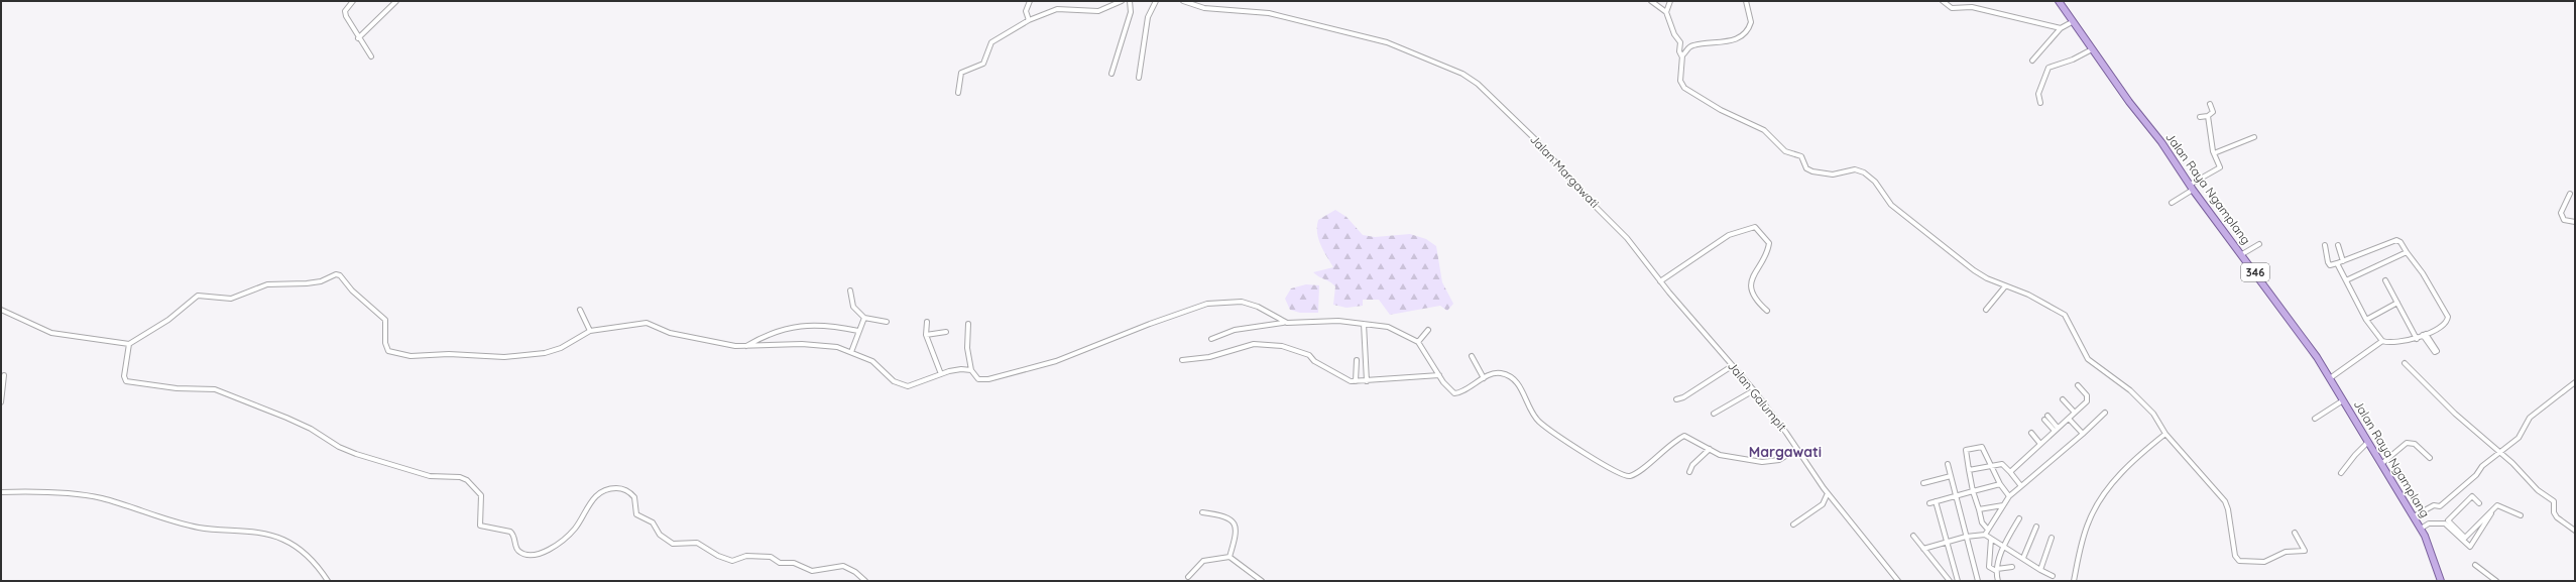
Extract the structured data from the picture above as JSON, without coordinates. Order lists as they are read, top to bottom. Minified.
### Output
{"streets":{"main road":["Jalan Raya Ngamplang","346"],"street":["Jalan Margawati","Jalan Galumpit"]},"crossings":[["Jalan Margawati","Jalan Galumpit"]],"districts":["Margawati"]}
